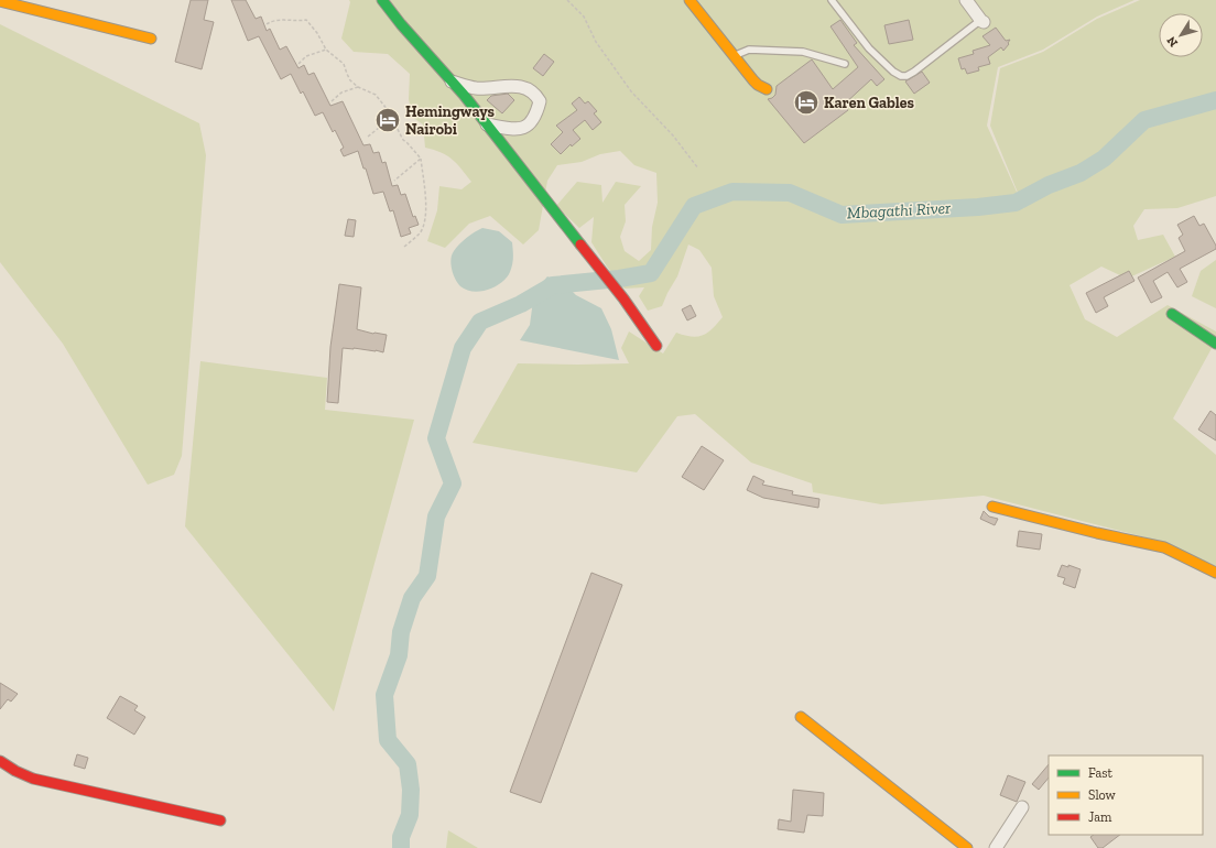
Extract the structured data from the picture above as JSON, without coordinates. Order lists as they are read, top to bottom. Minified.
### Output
{"water":["Mbagathi River"],"places":{"hotel":["Karen Gables","Hemingways Nairobi"]},"legend":["Fast","Slow","Jam"],"north":"bottom left"}
